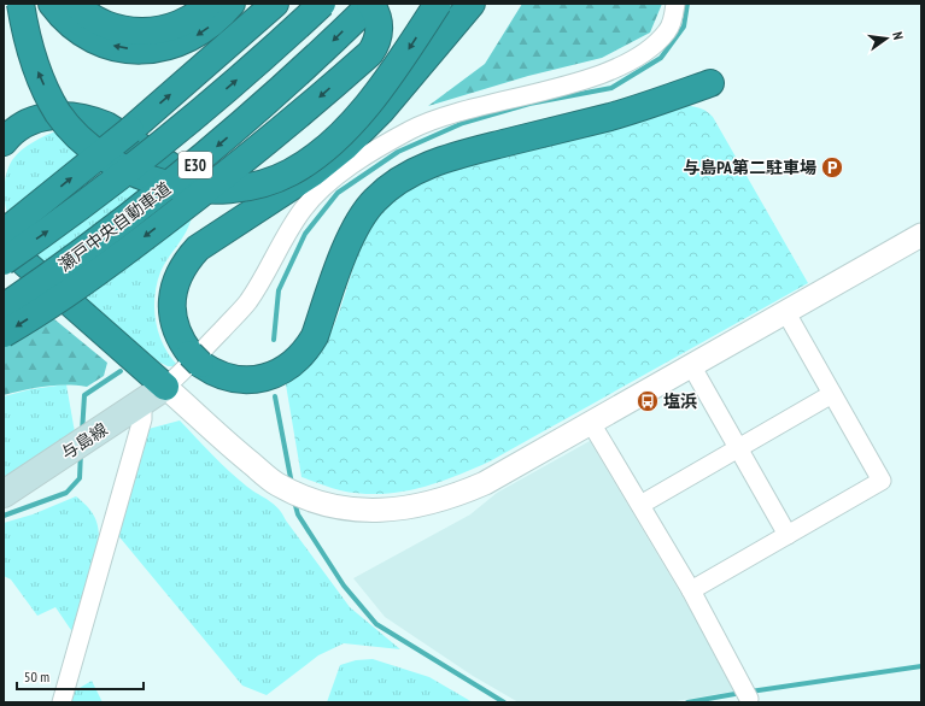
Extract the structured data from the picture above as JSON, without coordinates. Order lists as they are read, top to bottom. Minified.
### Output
{"streets":{"highway":["E30","瀬戸中央自動車道"],"main road":["与島線"]},"places":{"parking":["与島PA第二駐車場"],"bus stop":["塩浜"]},"scale_bar":"50 m","north":"right"}
